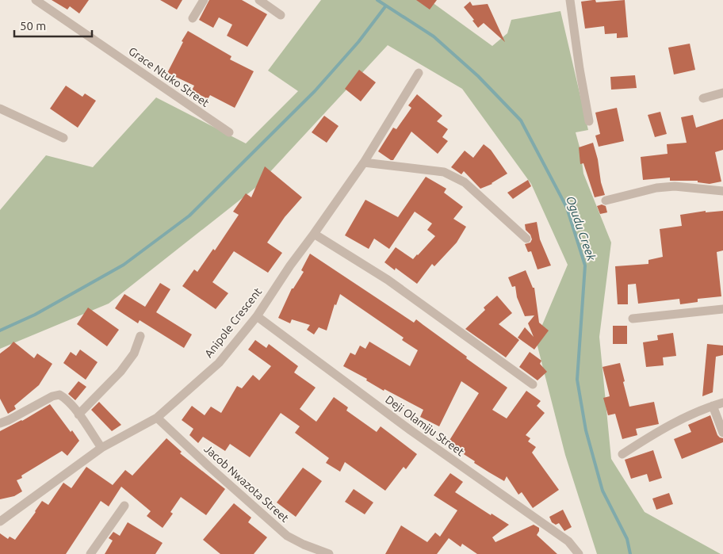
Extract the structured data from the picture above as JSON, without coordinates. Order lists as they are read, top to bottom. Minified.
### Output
{"streets":{"street":["Grace Ntuko Street","Anipole Crescent","Deji Olamiju Street","Jacob Nwazota Street"]},"crossings":[["Anipole Crescent","Deji Olamiju Street"],["Anipole Crescent","Jacob Nwazota Street"]],"water":["Ogudu Creek"],"scale_bar":"50 m"}
